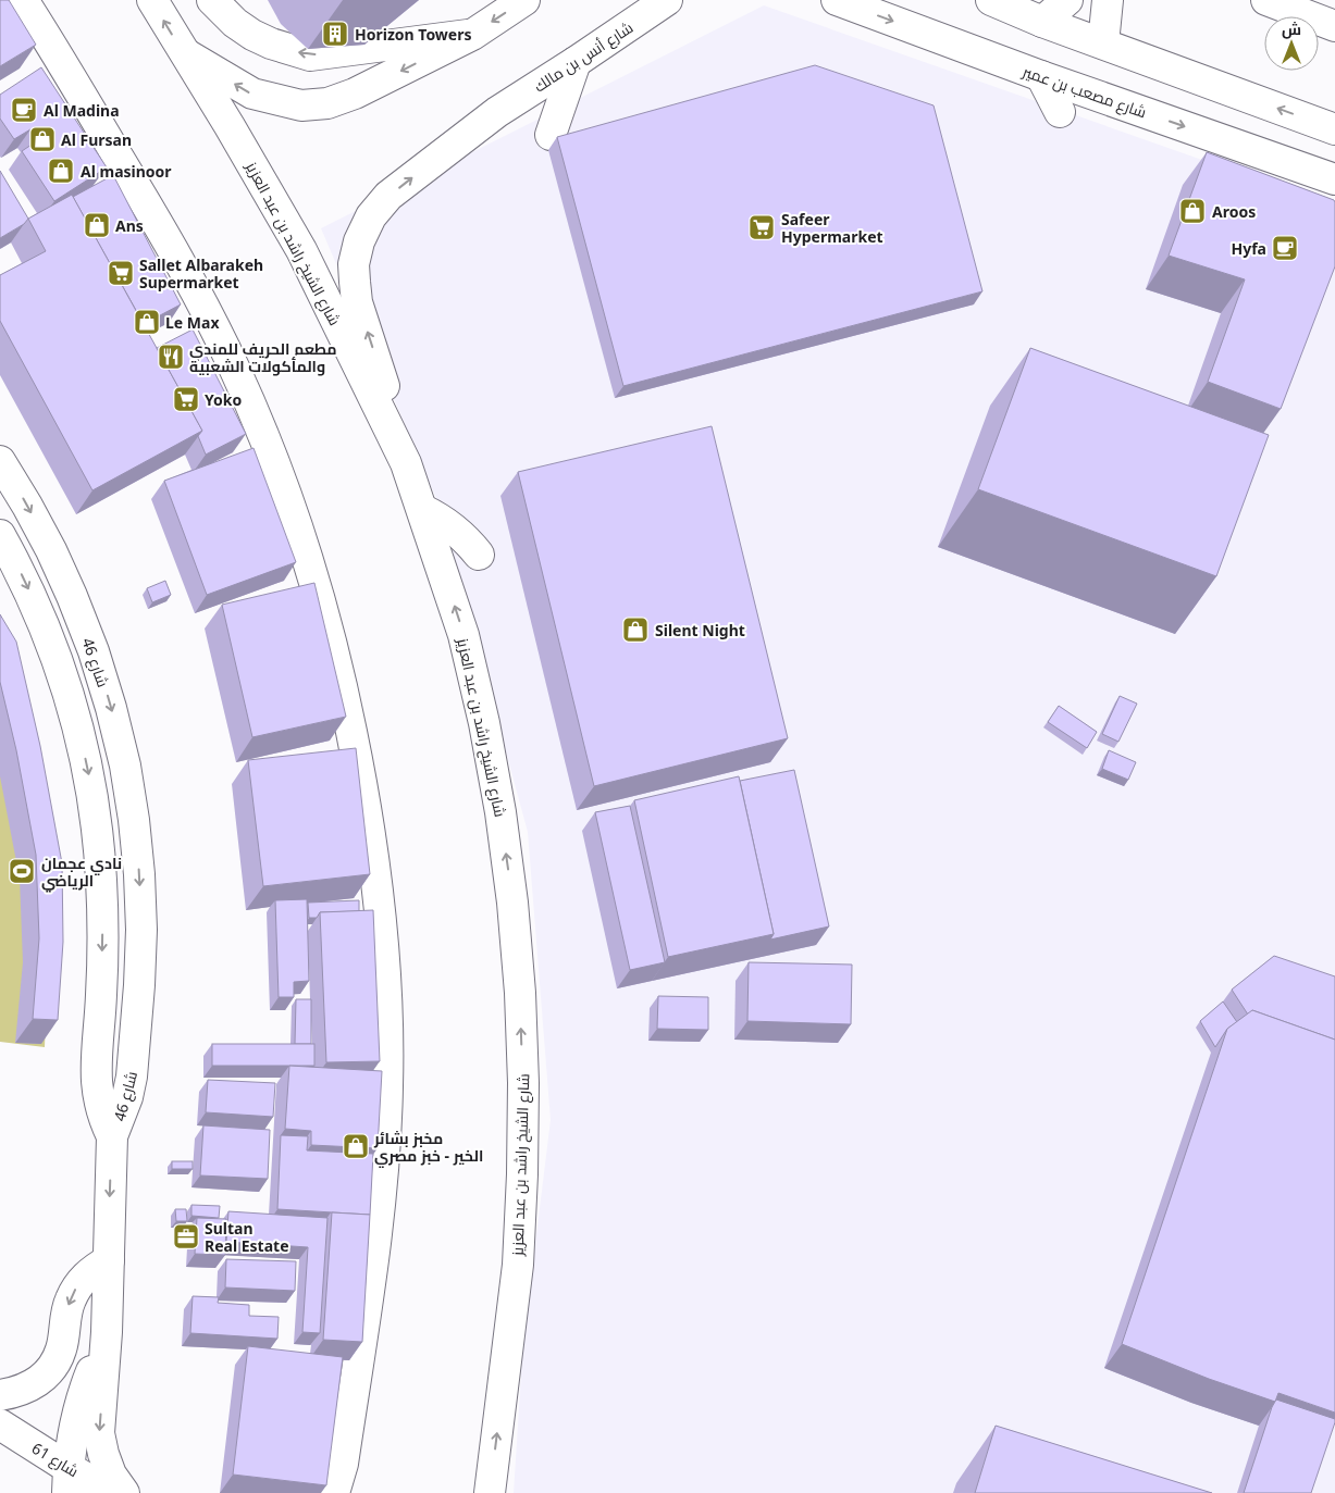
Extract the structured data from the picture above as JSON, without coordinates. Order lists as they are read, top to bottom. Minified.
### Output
{"streets":{"main road":["شارع أنس بن مالك","شارع مصعب بن عمير","شارع الشيخ راشد بن عبد العزيز","شارع 46","شارع 61"]},"crossings":[["شارع أنس بن مالك","شارع الشيخ راشد بن عبد العزيز"]],"one_way":["شارع أنس بن مالك"],"places":{"building":["Horizon Towers"],"cafe":["Al Madina","Hyfa"],"shop":["Al Fursan","Al masinoor","Aroos","Ans","Le Max","Silent Night","مخبز بشائر الخير - خبز مصري"],"supermarket":["Safeer Hypermarket","Sallet Albarakeh Supermarket","Yoko"],"restaurant":["مطعم الحريف للمندي والمأكولات الشعبية"],"sports":["نادي عجمان الرياضي"],"office":["Sultan Real Estate"]},"north":"top"}
